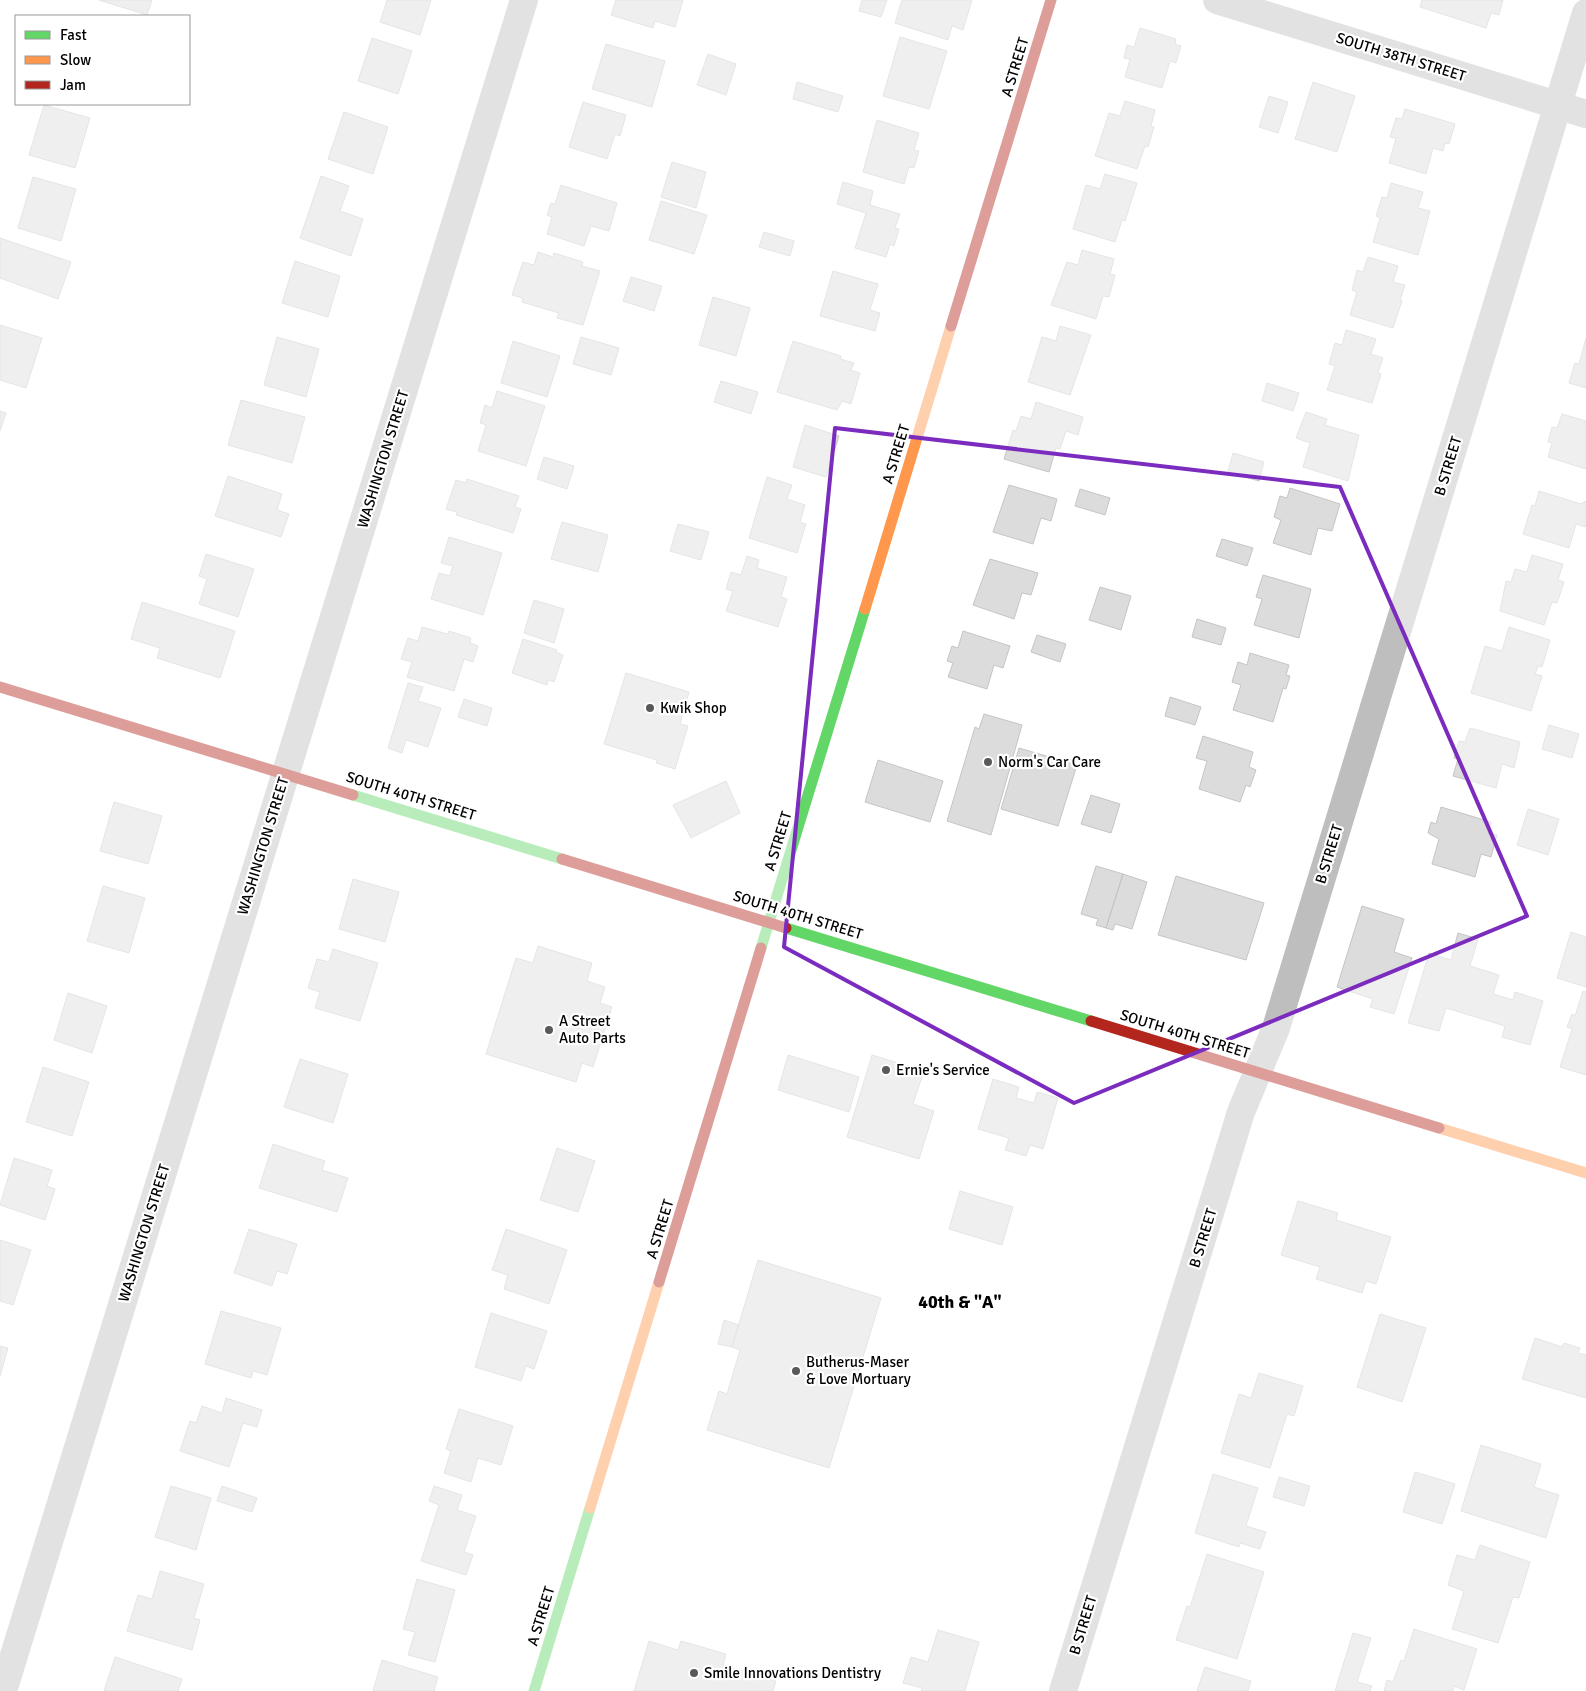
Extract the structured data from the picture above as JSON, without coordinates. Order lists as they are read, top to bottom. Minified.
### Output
{"streets":{"main road":["A STREET","SOUTH 40TH STREET"],"street":["SOUTH 38TH STREET","WASHINGTON STREET","B STREET"]},"crossings":[["SOUTH 38TH STREET","B STREET"],["A STREET","SOUTH 40TH STREET"],["WASHINGTON STREET","SOUTH 40TH STREET"],["B STREET","SOUTH 40TH STREET"]],"districts":["40th & \"A\""],"places":["Kwik Shop","Norm's Car Care","A Street Auto Parts","Ernie's Service","Butherus-Maser & Love Mortuary","Smile Innovations Dentistry"],"legend":["Fast","Slow","Jam"]}
